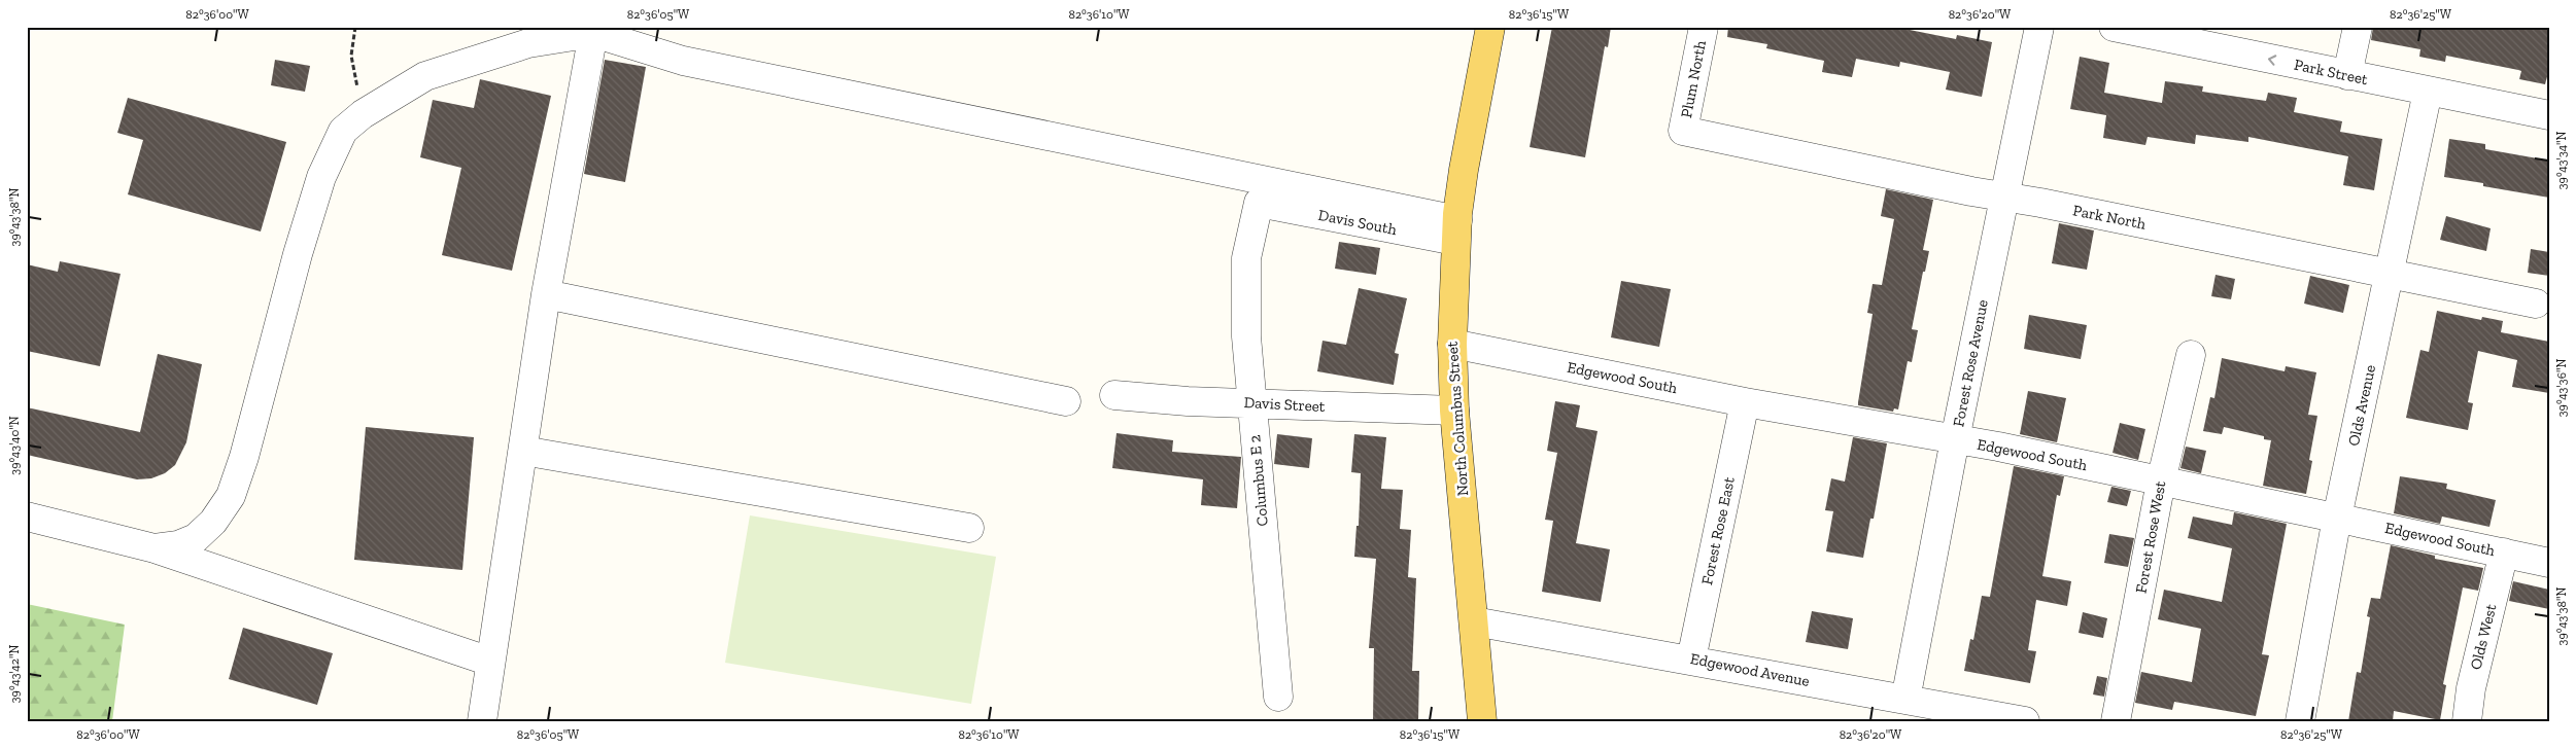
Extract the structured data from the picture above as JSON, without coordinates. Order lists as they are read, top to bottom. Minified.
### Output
{"streets":{"main road":["North Columbus Street"],"street":["Park Street","Plum North","Park North","Davis South","Forest Rose Avenue","Edgewood South","Davis Street","Olds Avenue","Columbus E 2","Forest Rose East","Forest Rose West","Olds West","Edgewood Avenue"]},"crossings":[["Park Street","Olds Avenue"],["Plum North","Park North"],["Park North","Forest Rose Avenue"],["Park North","Olds Avenue"],["Davis South","North Columbus Street"],["Davis South","Columbus E 2"],["Forest Rose Avenue","Edgewood South"],["Forest Rose Avenue","Edgewood Avenue"],["Edgewood South","Olds Avenue"],["Edgewood South","North Columbus Street"],["Edgewood South","Forest Rose East"],["Edgewood South","Forest Rose West"],["Edgewood South","Olds West"],["Davis Street","North Columbus Street"],["Davis Street","Columbus E 2"],["North Columbus Street","Edgewood Avenue"],["Forest Rose East","Edgewood Avenue"]],"one_way":["Park Street"],"coordinates":["82°36'00\"W","82°36'05\"W","82°36'10\"W","82°36'15\"W","82°36'20\"W","82°36'25\"W","39°43'34\"N","39°43'38\"N","39°43'36\"N","39°43'40\"N","39°43'42\"N"]}
